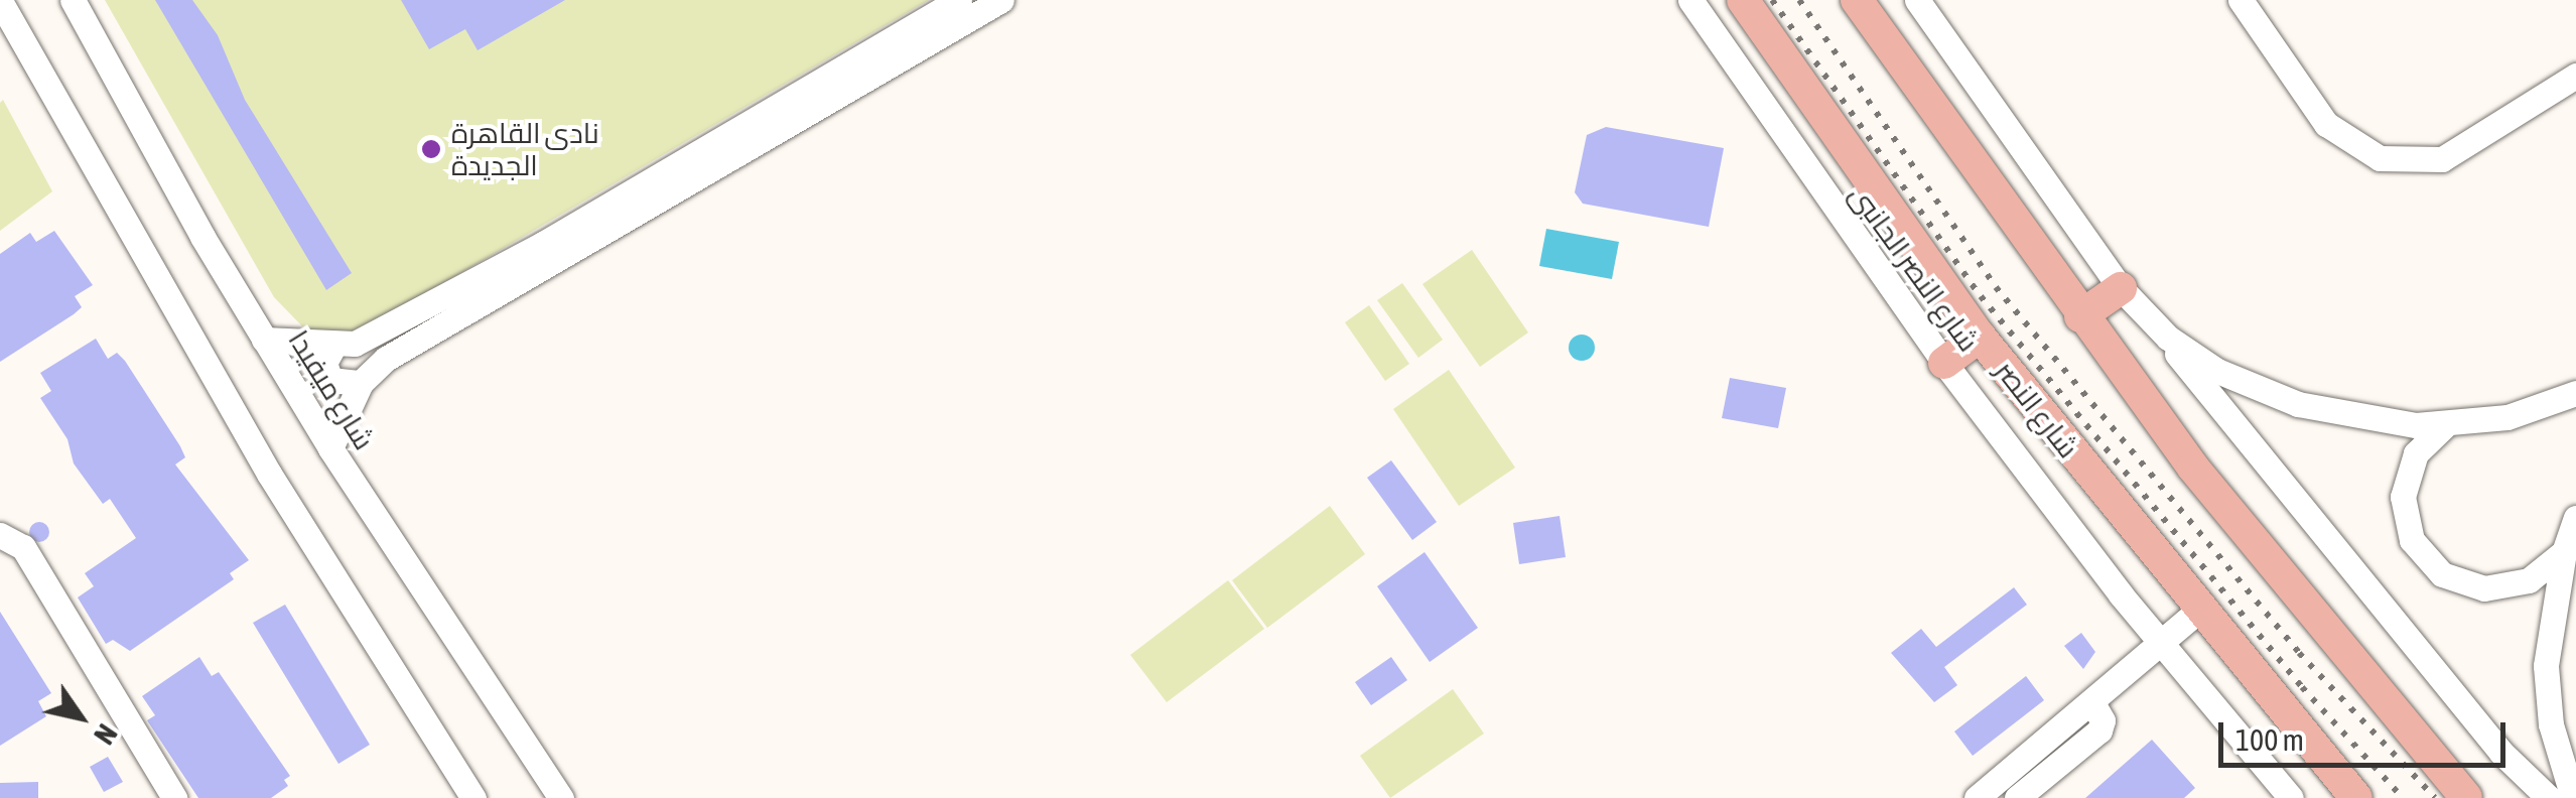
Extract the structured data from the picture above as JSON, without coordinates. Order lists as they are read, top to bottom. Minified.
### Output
{"streets":{"main road":["شارع النصر"],"street":["شارع النصر الجانبى","شارع ميفيدا"]},"places":["نادى القاهرة الجديدة"],"scale_bar":"100 m","north":"bottom right"}
